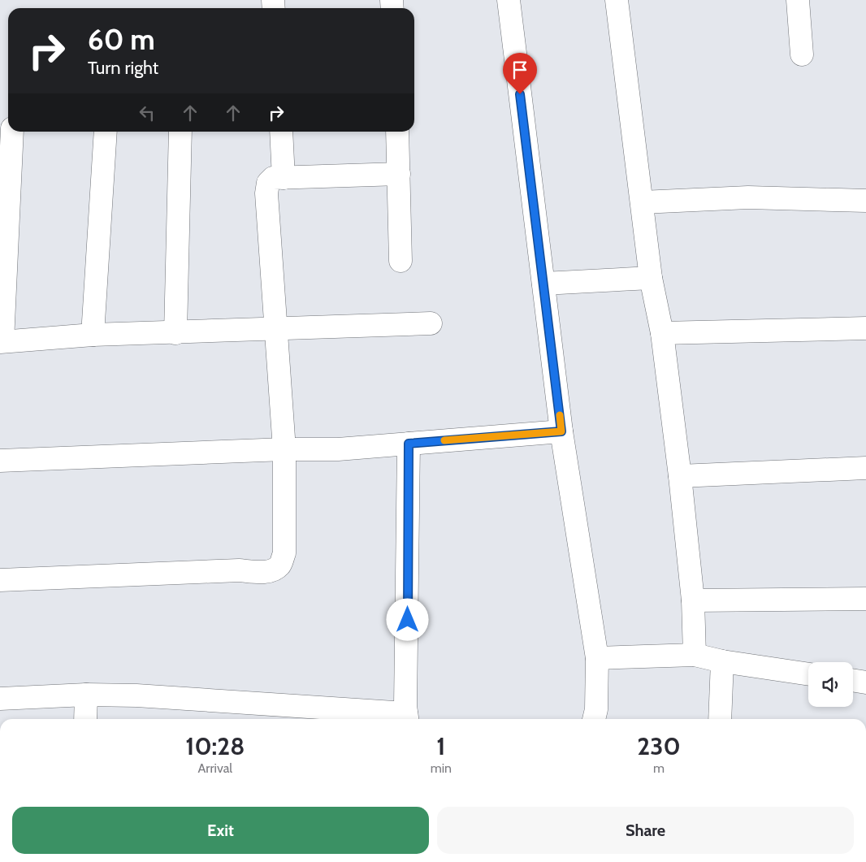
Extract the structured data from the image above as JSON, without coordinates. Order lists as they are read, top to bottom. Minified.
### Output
{"page":{"turn":["60 m","Turn right"],"eta":["10:28","Arrival","1","min","230","m"],"buttons":["Exit","Share"]}}
